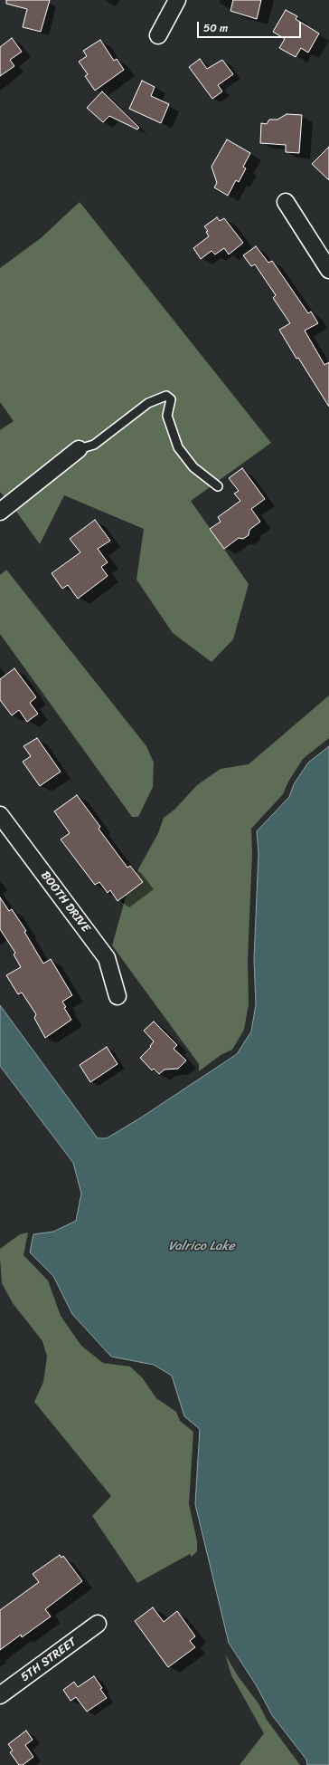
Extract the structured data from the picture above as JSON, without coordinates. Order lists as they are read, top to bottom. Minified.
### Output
{"streets":{"street":["BOOTH DRIVE","5TH STREET"]},"water":["Valrico Lake"],"scale_bar":"50 m"}
